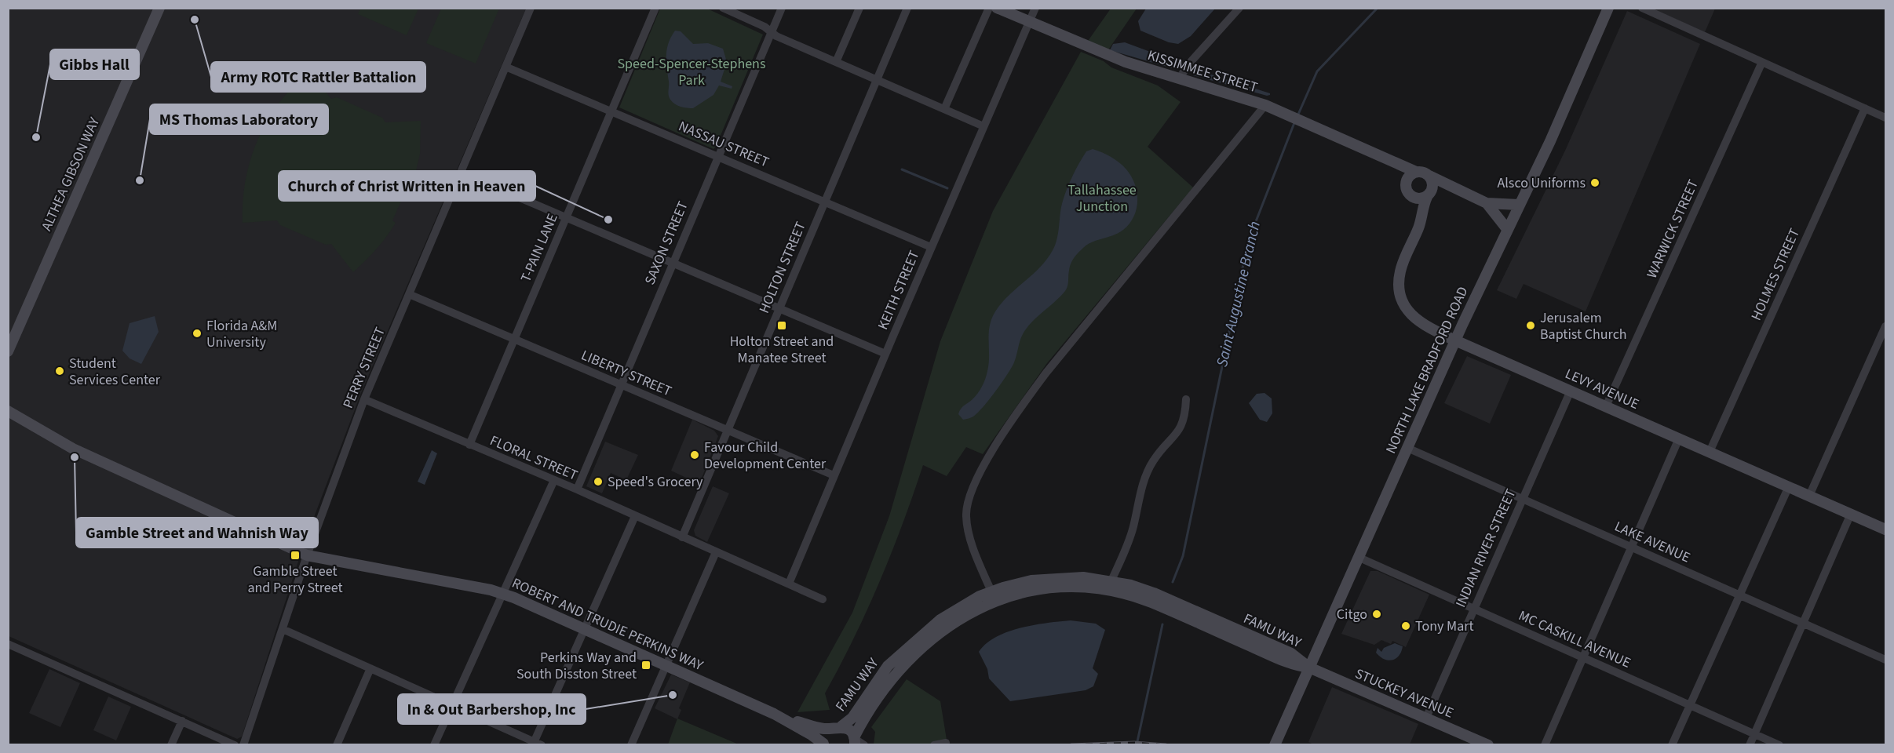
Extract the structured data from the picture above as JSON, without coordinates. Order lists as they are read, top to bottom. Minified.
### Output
{"streets":{"street":["KISSIMMEE STREET","NASSAU STREET","ALTHEA GIBSON WAY","WARWICK STREET","SAXON STREET","T-PAIN LANE","HOLTON STREET","HOLMES STREET","KEITH STREET","PERRY STREET","NORTH LAKE BRADFORD ROAD","LIBERTY STREET","LEVY AVENUE","FLORAL STREET","LAKE AVENUE","INDIAN RIVER STREET","ROBERT AND TRUDIE PERKINS WAY","FAMU WAY","MC CASKILL AVENUE","STUCKEY AVENUE"]},"crossings":[["KISSIMMEE STREET","KEITH STREET"],["KISSIMMEE STREET","LEVY AVENUE"],["NASSAU STREET","SAXON STREET"],["NASSAU STREET","T-PAIN LANE"],["NASSAU STREET","HOLTON STREET"],["NASSAU STREET","KEITH STREET"],["NASSAU STREET","PERRY STREET"],["WARWICK STREET","LEVY AVENUE"],["SAXON STREET","LIBERTY STREET"],["SAXON STREET","FLORAL STREET"],["T-PAIN LANE","LIBERTY STREET"],["T-PAIN LANE","FLORAL STREET"],["HOLTON STREET","LIBERTY STREET"],["HOLTON STREET","FLORAL STREET"],["HOLMES STREET","LEVY AVENUE"],["KEITH STREET","LIBERTY STREET"],["KEITH STREET","FLORAL STREET"],["PERRY STREET","LIBERTY STREET"],["PERRY STREET","FLORAL STREET"],["PERRY STREET","ROBERT AND TRUDIE PERKINS WAY"],["NORTH LAKE BRADFORD ROAD","LEVY AVENUE"],["NORTH LAKE BRADFORD ROAD","LAKE AVENUE"],["NORTH LAKE BRADFORD ROAD","FAMU WAY"],["NORTH LAKE BRADFORD ROAD","MC CASKILL AVENUE"],["NORTH LAKE BRADFORD ROAD","STUCKEY AVENUE"],["LEVY AVENUE","INDIAN RIVER STREET"],["LAKE AVENUE","INDIAN RIVER STREET"],["INDIAN RIVER STREET","MC CASKILL AVENUE"],["INDIAN RIVER STREET","STUCKEY AVENUE"],["ROBERT AND TRUDIE PERKINS WAY","FAMU WAY"],["FAMU WAY","STUCKEY AVENUE"]],"water":["Saint Augustine Branch"],"parks":["Speed-Spencer-Stephens Park","Tallahassee Junction"],"places":{"other":["Army ROTC Rattler Battalion","Gibbs Hall","MS Thomas Laboratory","Alsco Uniforms","Church of Christ Written in Heaven","Jerusalem Baptist Church","Florida A&M University","Student Services Center","Favour Child Development Center","Gamble Street and Wahnish Way","Speed's Grocery","Citgo","Tony Mart","In & Out Barbershop, Inc"],"transit":["Holton Street and Manatee Street","Gamble Street and Perry Street","Perkins Way and South Disston Street"]}}
